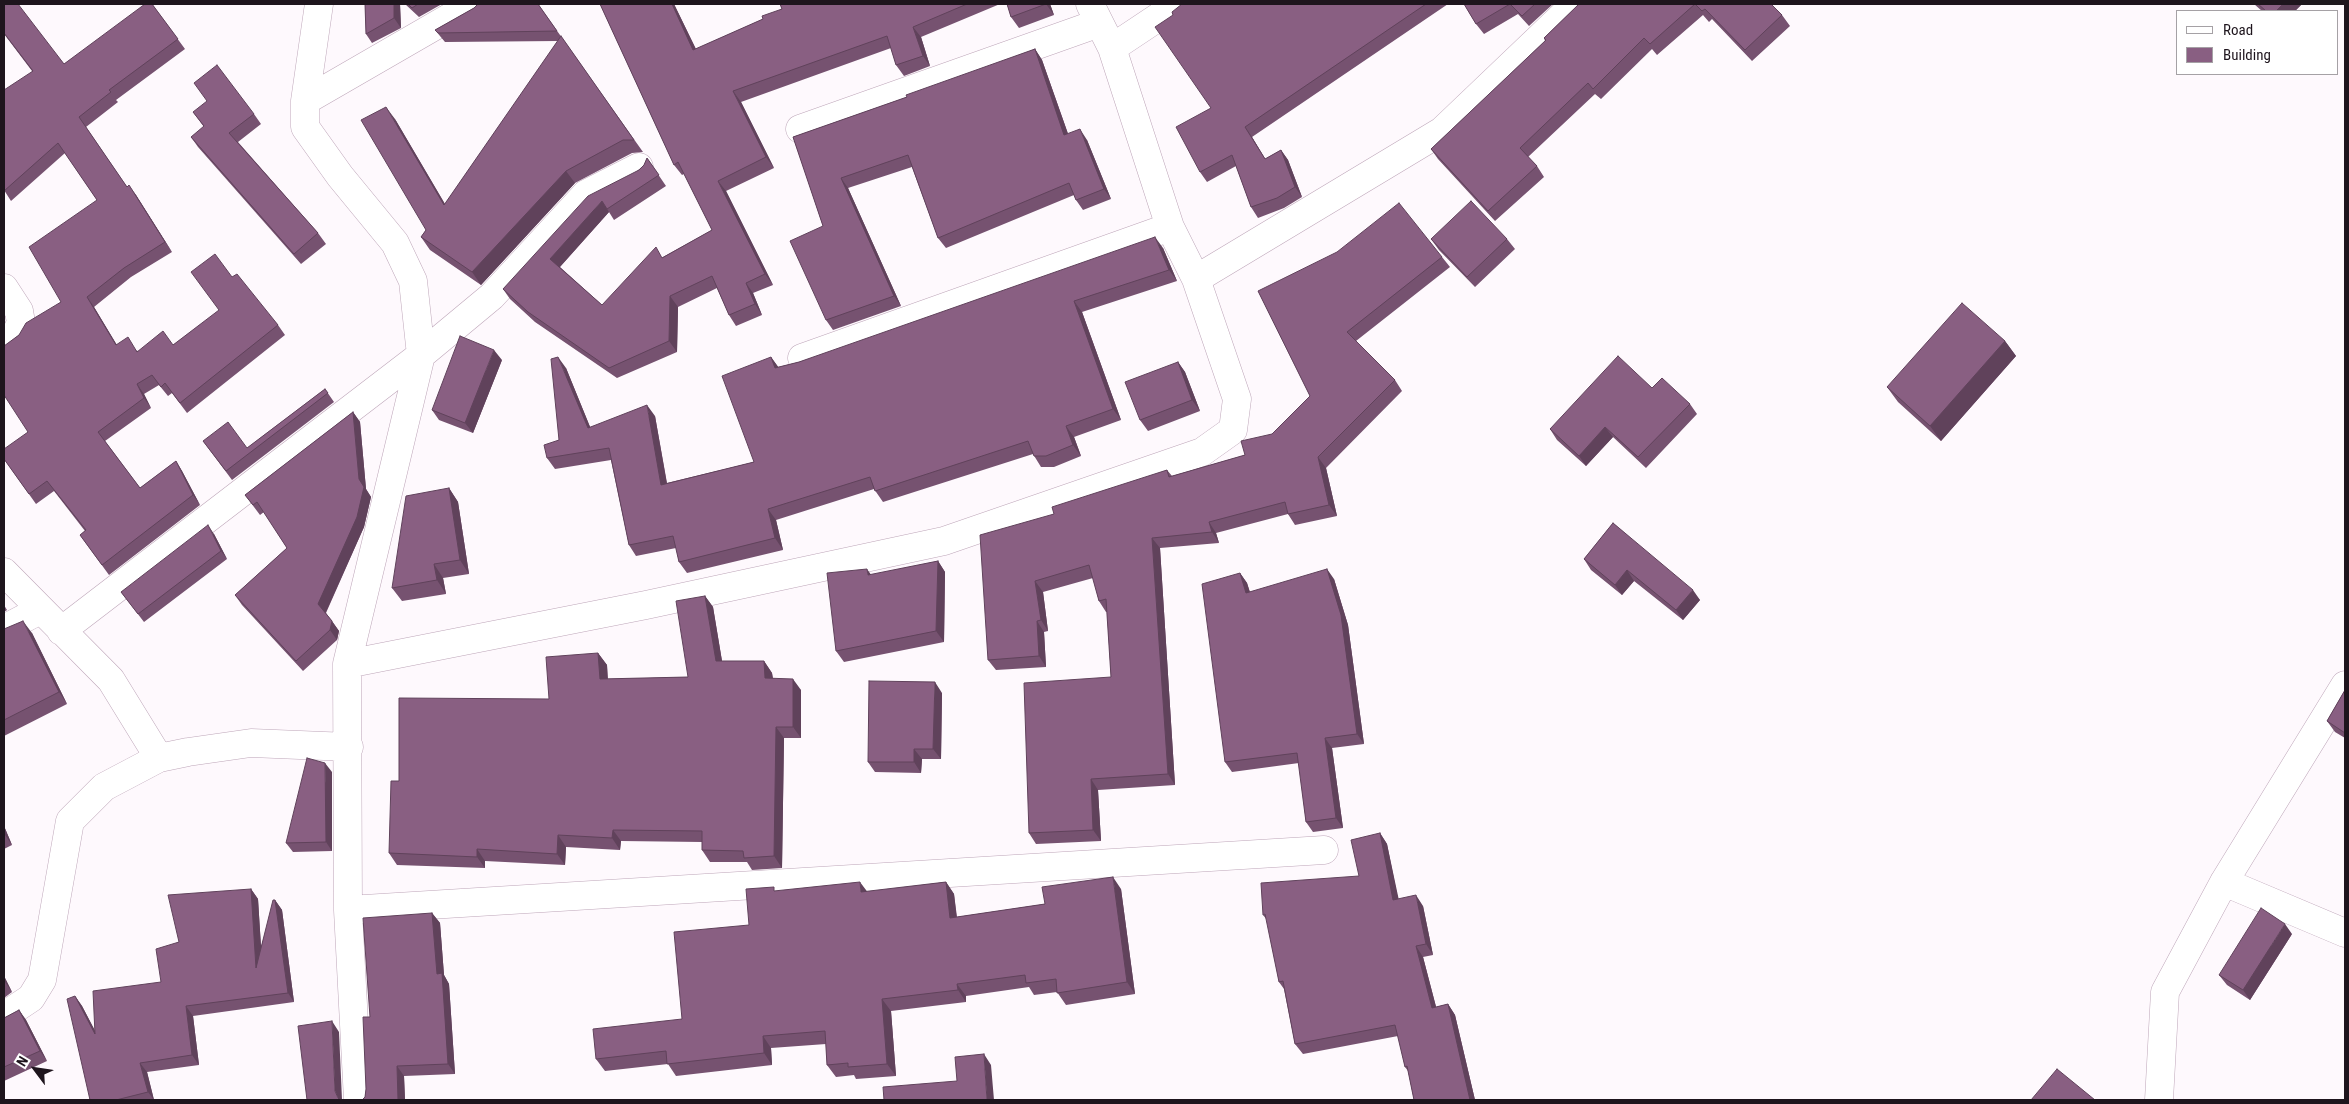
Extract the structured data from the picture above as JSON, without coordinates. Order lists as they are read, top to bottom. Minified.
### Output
{"legend":["Road","Building"],"north":"top left"}
